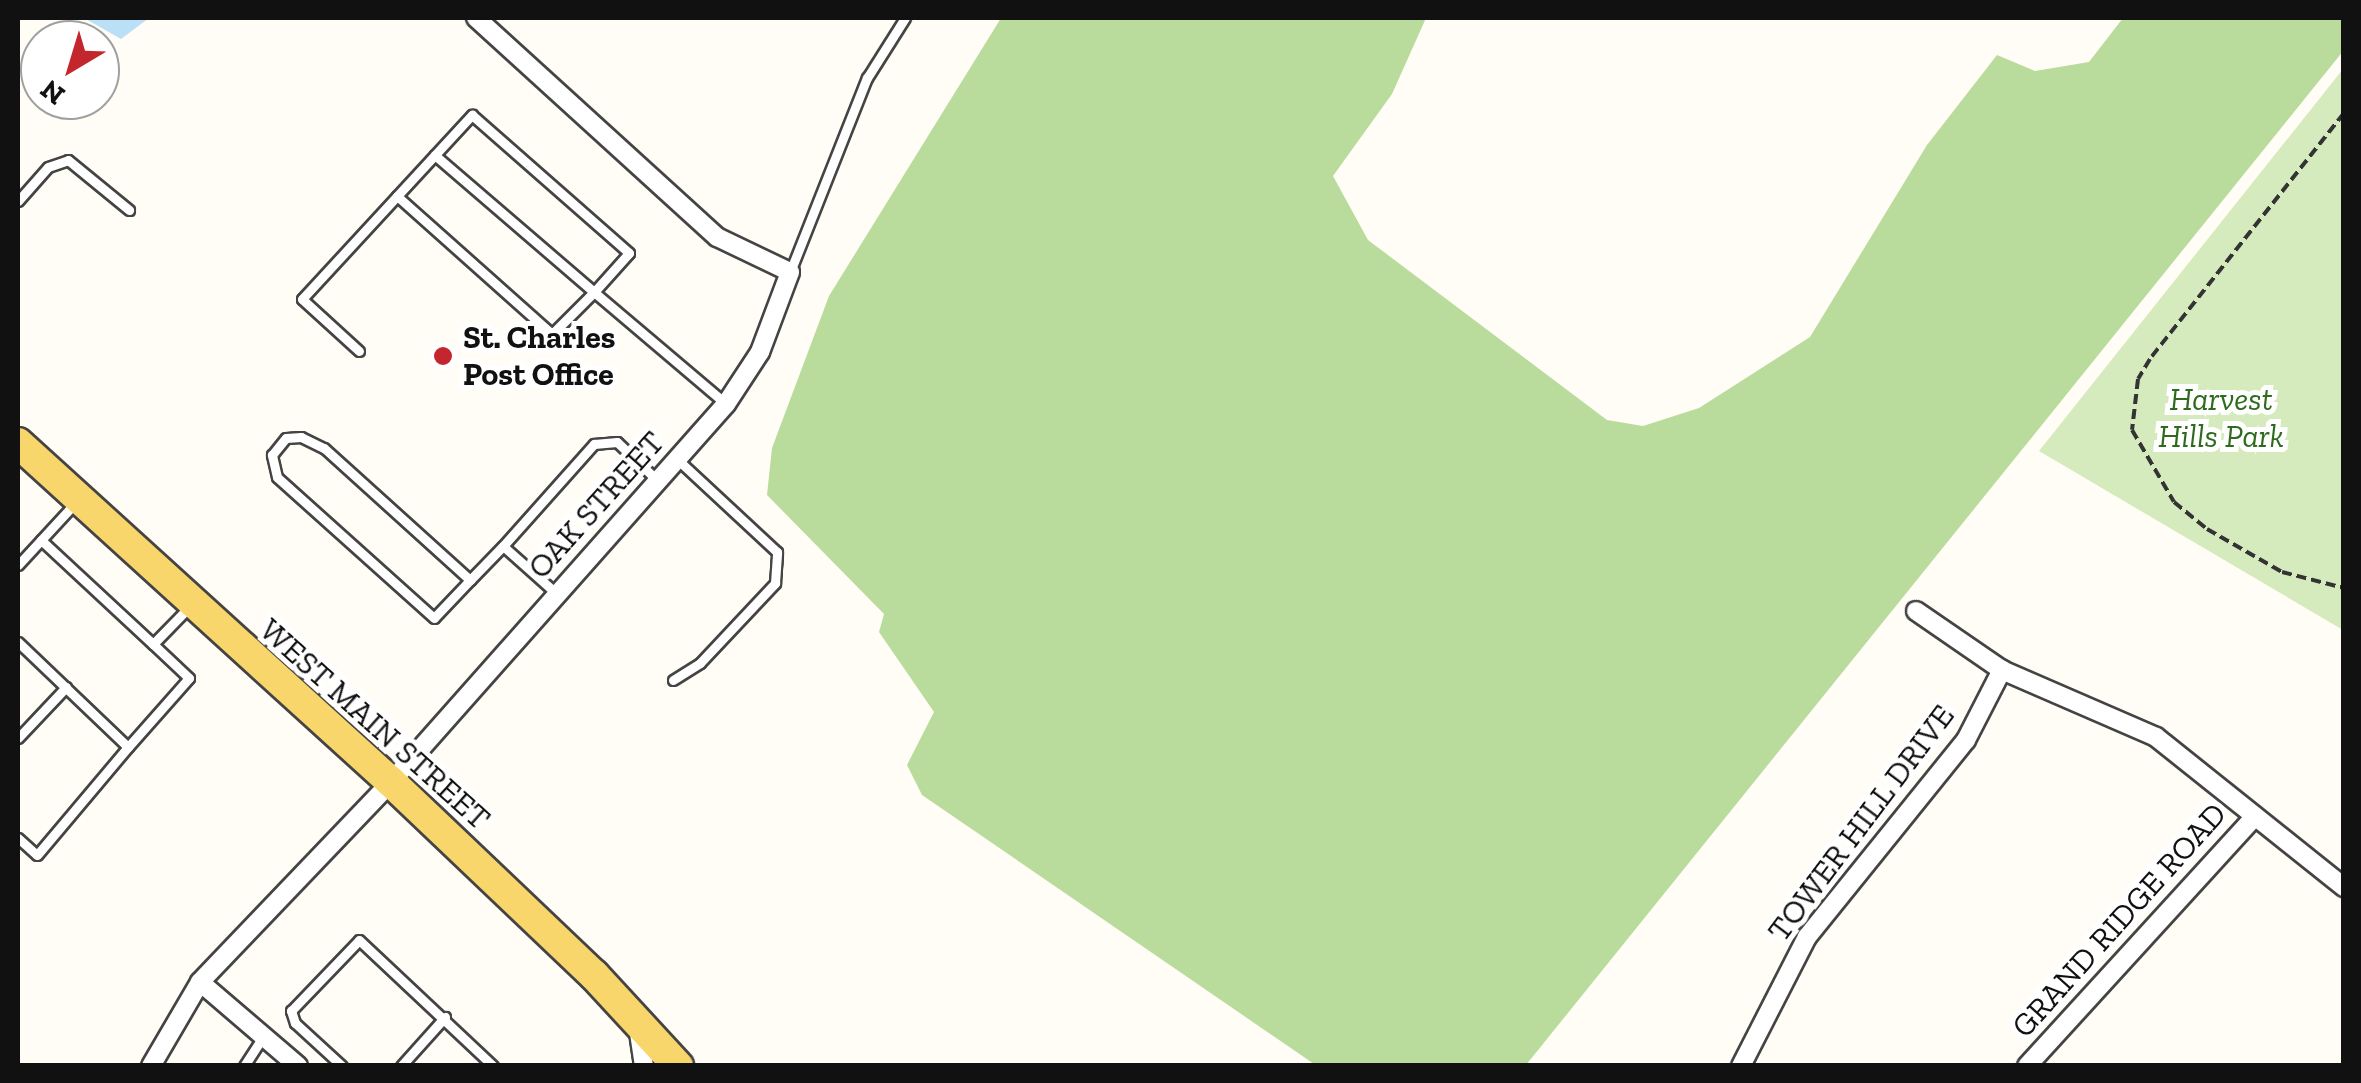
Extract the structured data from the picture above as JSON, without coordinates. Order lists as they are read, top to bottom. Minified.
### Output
{"streets":{"main road":["WEST MAIN STREET"],"street":["OAK STREET","TOWER HILL DRIVE","GRAND RIDGE ROAD"]},"crossings":[["OAK STREET","WEST MAIN STREET"]],"parks":["Harvest Hills Park"],"places":["St. Charles Post Office"],"north":"bottom left"}
